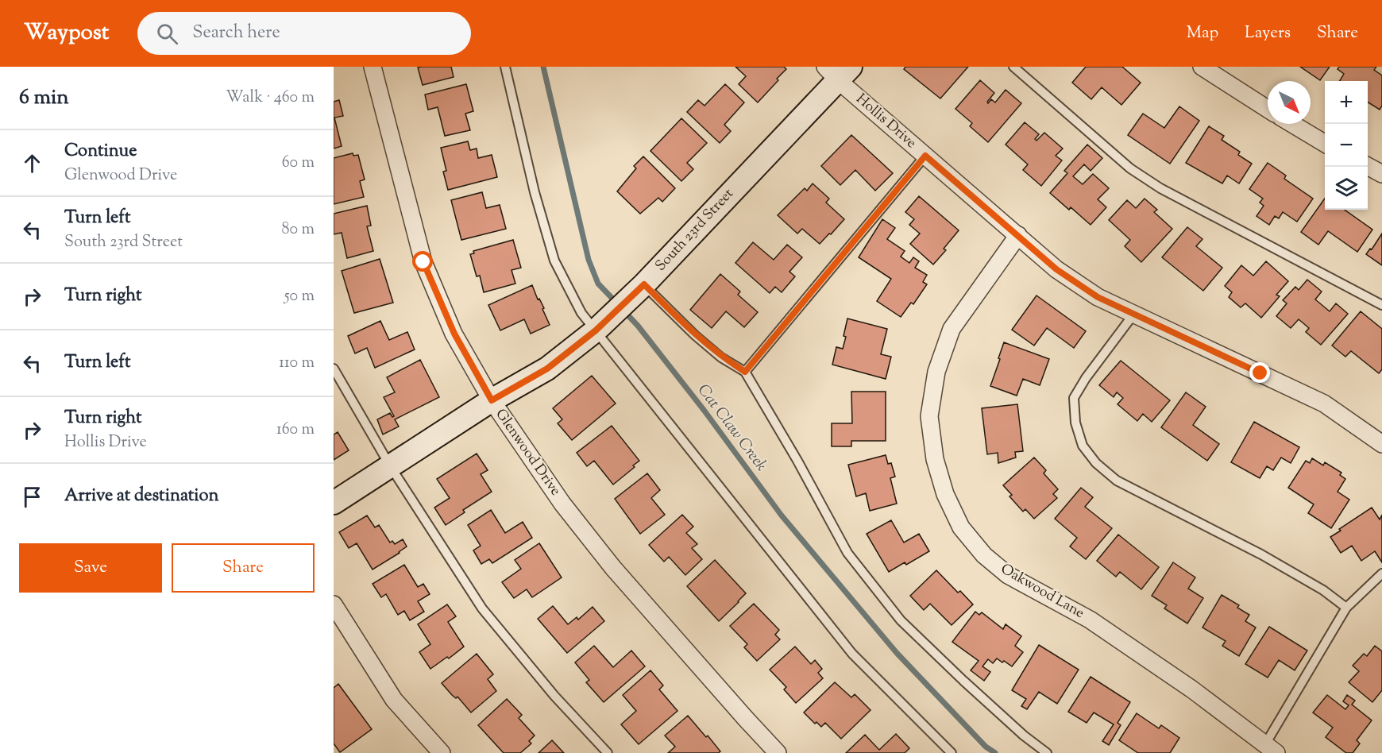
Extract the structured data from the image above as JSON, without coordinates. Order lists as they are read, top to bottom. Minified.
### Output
{"streets":{"street":["Hollis Drive","South 23rd Street","Glenwood Drive","Oakwood Lane"]},"crossings":[["Hollis Drive","South 23rd Street"],["Hollis Drive","Oakwood Lane"],["South 23rd Street","Glenwood Drive"]],"water":["Cat Claw Creek"],"north":"bottom right","page":{"header":"Waypost","search":"Search here","nav":["Map","Layers","Share"],"heading":["6 min","Walk · 460 m"],"map_buttons":["+","−"],"list":[["Continue","Glenwood Drive","60 m"],["Turn left","South 23rd Street","80 m"],["Turn right","50 m"],["Turn left","110 m"],["Turn right","Hollis Drive","160 m"],"Arrive at destination"],"buttons":["Save","Share"]}}
